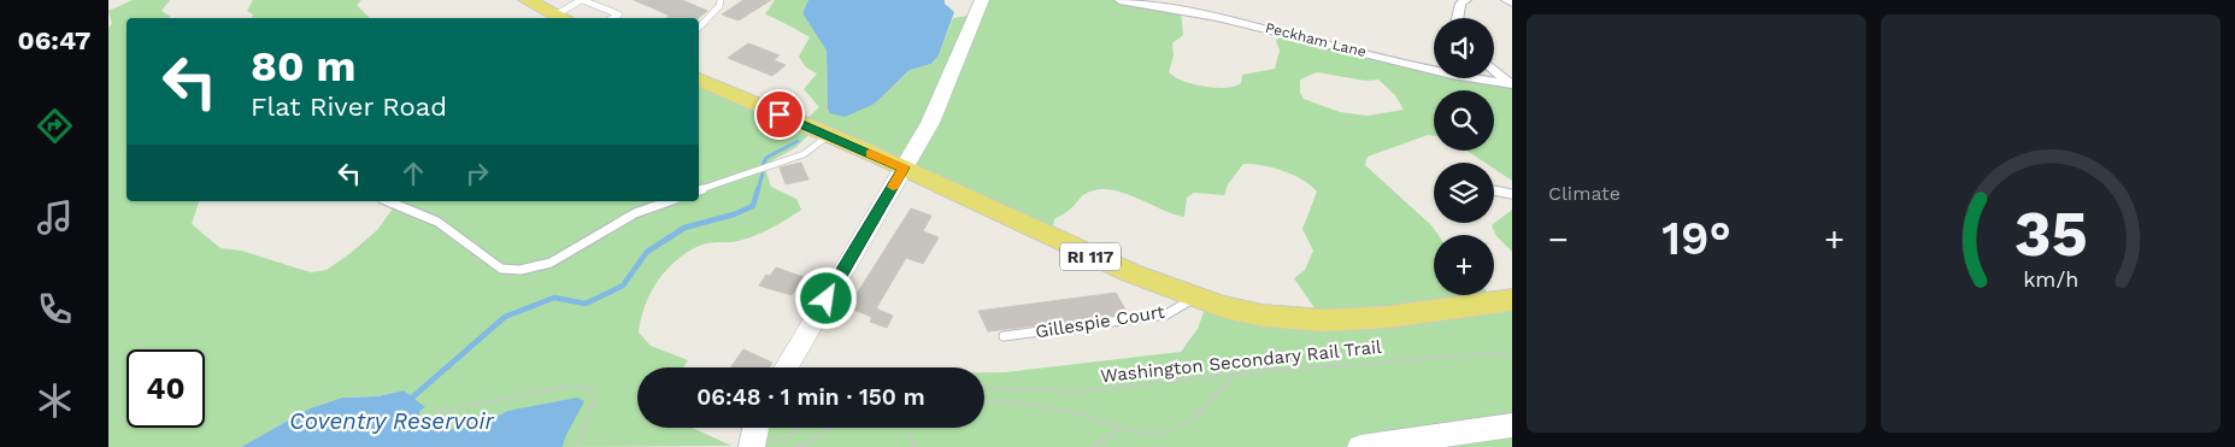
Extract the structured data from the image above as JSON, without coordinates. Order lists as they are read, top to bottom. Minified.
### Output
{"streets":{"main road":["RI 117"],"street":["Peckham Lane"],"lane":["Gillespie Court"],"path":["Washington Secondary Rail Trail"]},"crossings":[["RI 117","Gillespie Court"]],"water":["Coventry Reservoir"],"page":{"tabs":"06:47","tile":"Climate","map_buttons":"+","turn":["80 m","Flat River Road"],"heat":["−","19°","+"],"limit":"40","trip":"06:48 · 1 min · 150 m","gauge":["35","km/h"]}}
